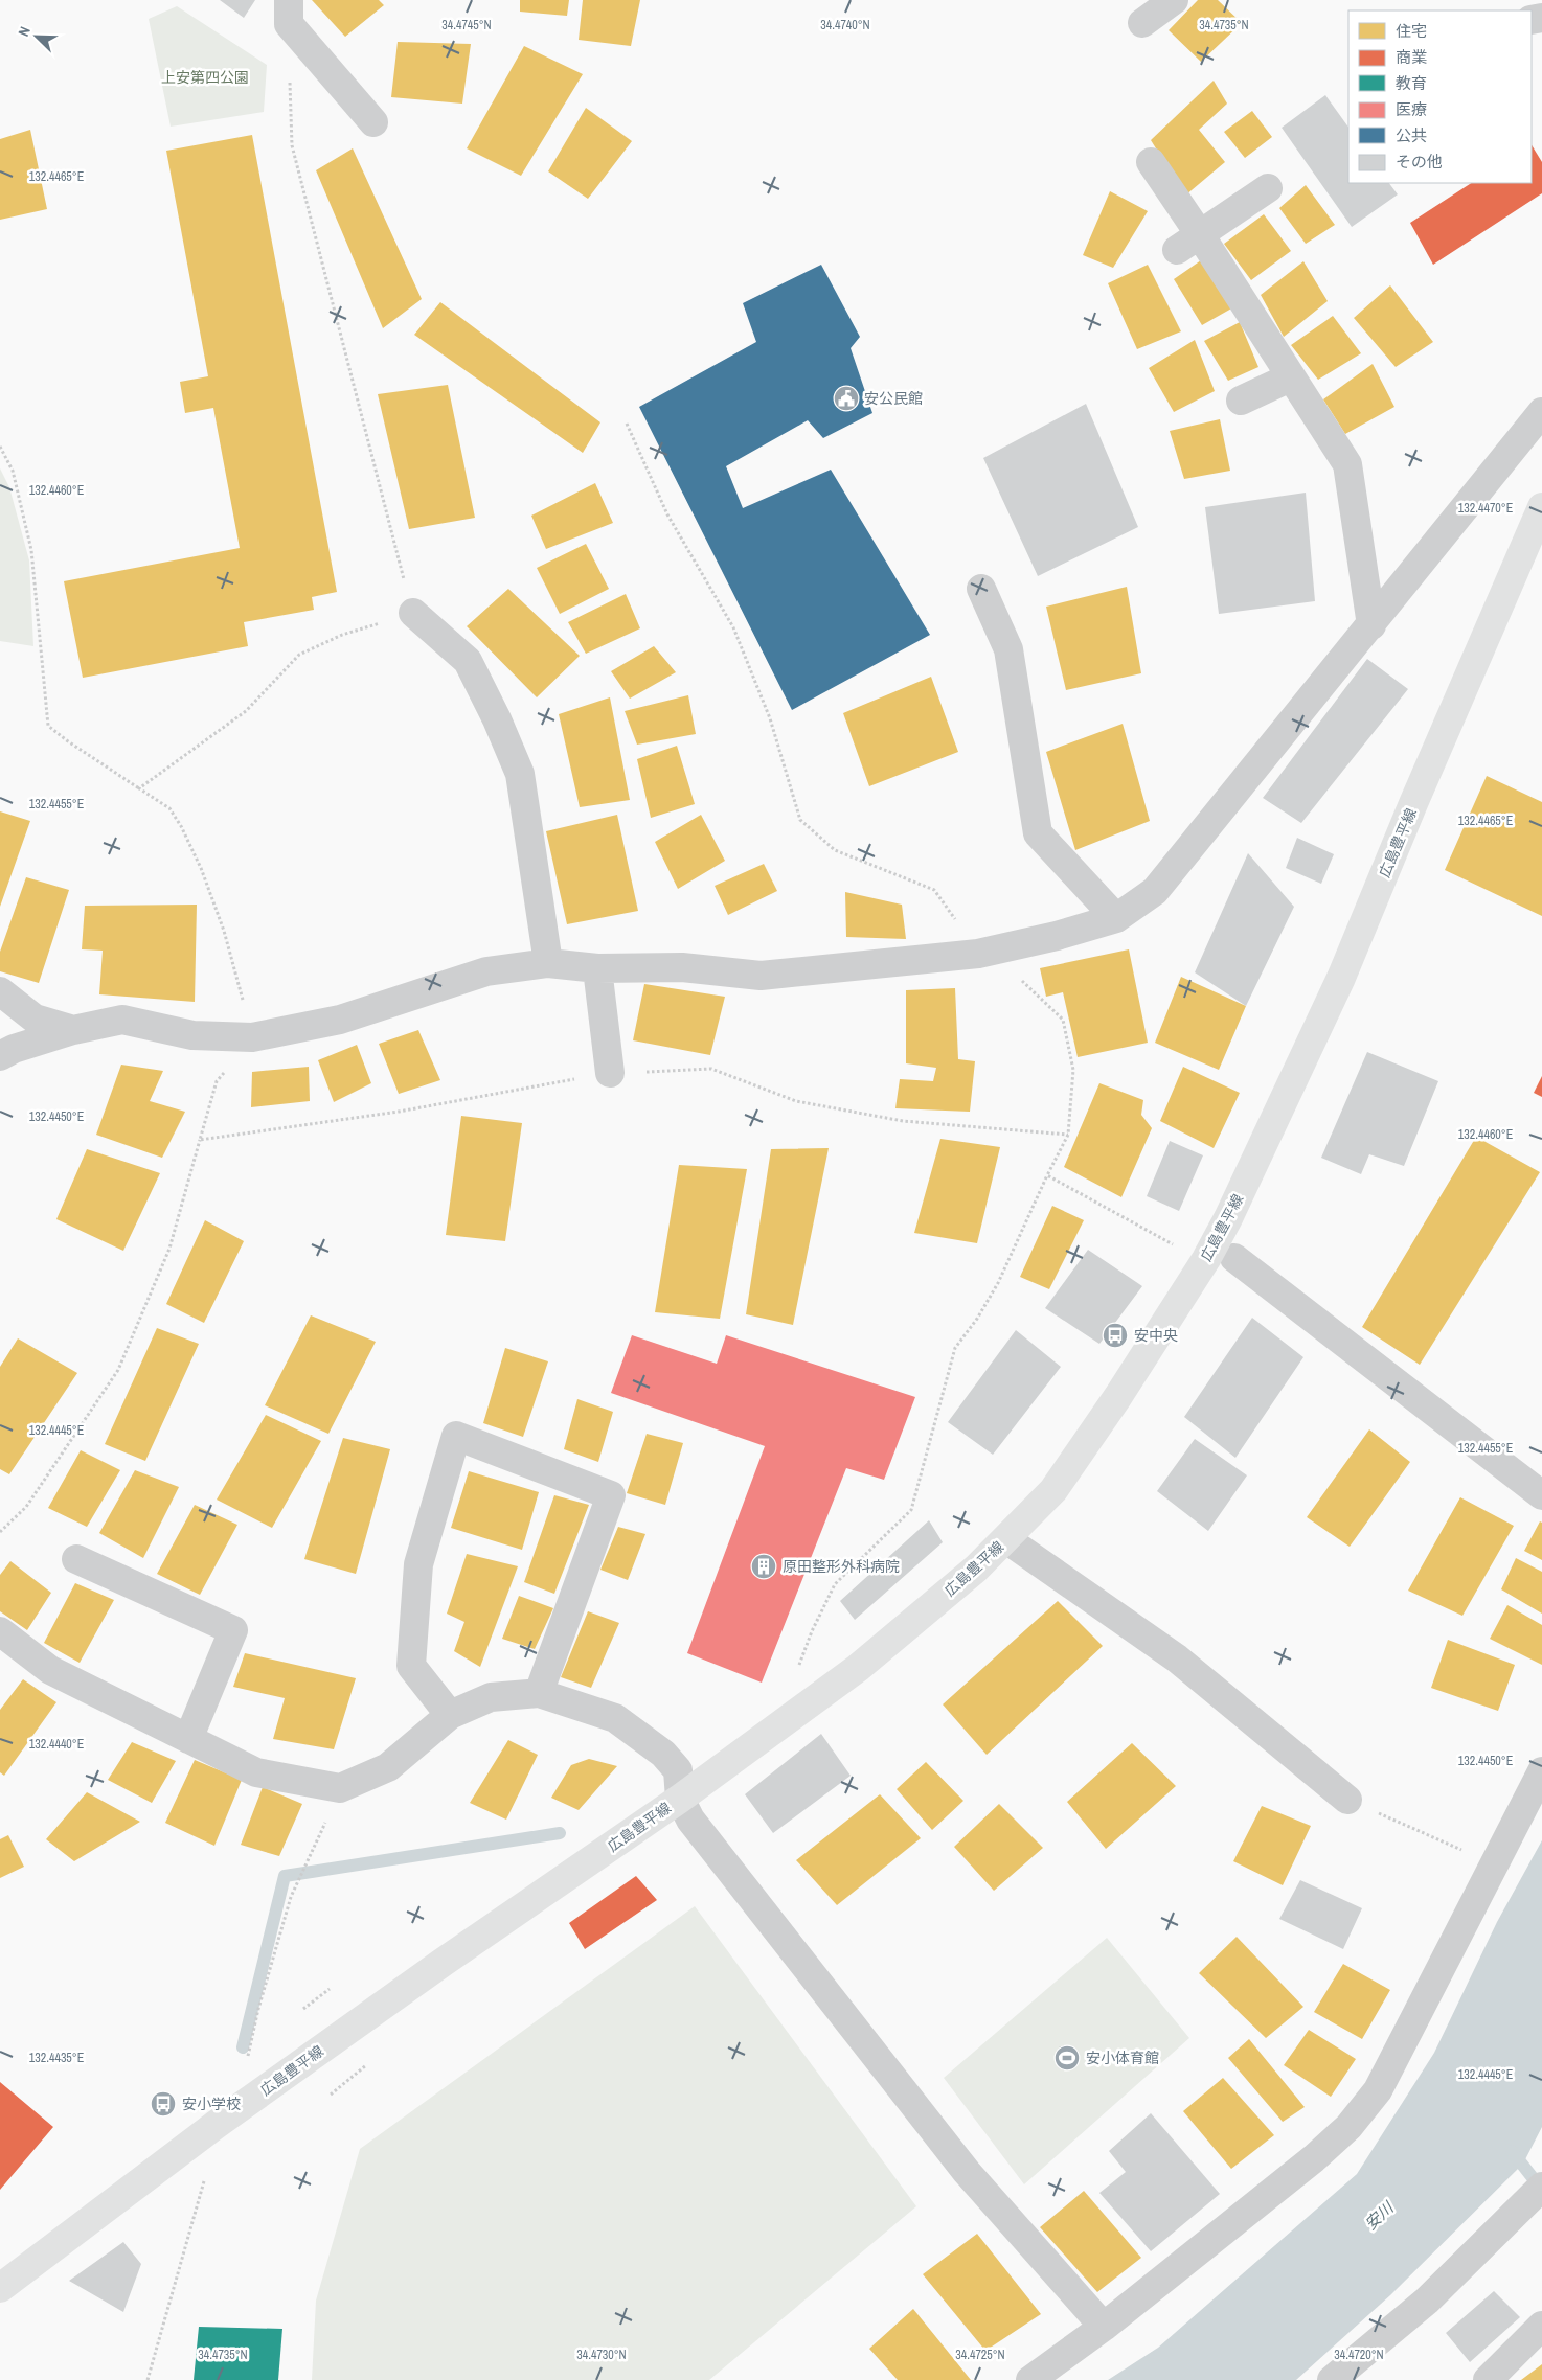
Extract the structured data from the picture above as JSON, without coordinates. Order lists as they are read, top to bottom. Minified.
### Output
{"streets":{"main road":["広島豊平線"]},"water":["安川"],"parks":["上安第四公園"],"places":{"public building":["安公民館"],"bus stop":["安中央","安小学校"],"building":["原田整形外科病院"],"sports":["安小体育館"]},"legend":["住宅","商業","教育","医療","公共","その他"],"north":"top left","coordinates":["34.4745°N","34.4735°N","34.4740°N","132.4465°E","132.4460°E","132.4470°E","132.4455°E","132.4450°E","132.4445°E","132.4440°E","132.4435°E","34.4730°N","34.4725°N","34.4720°N"]}
